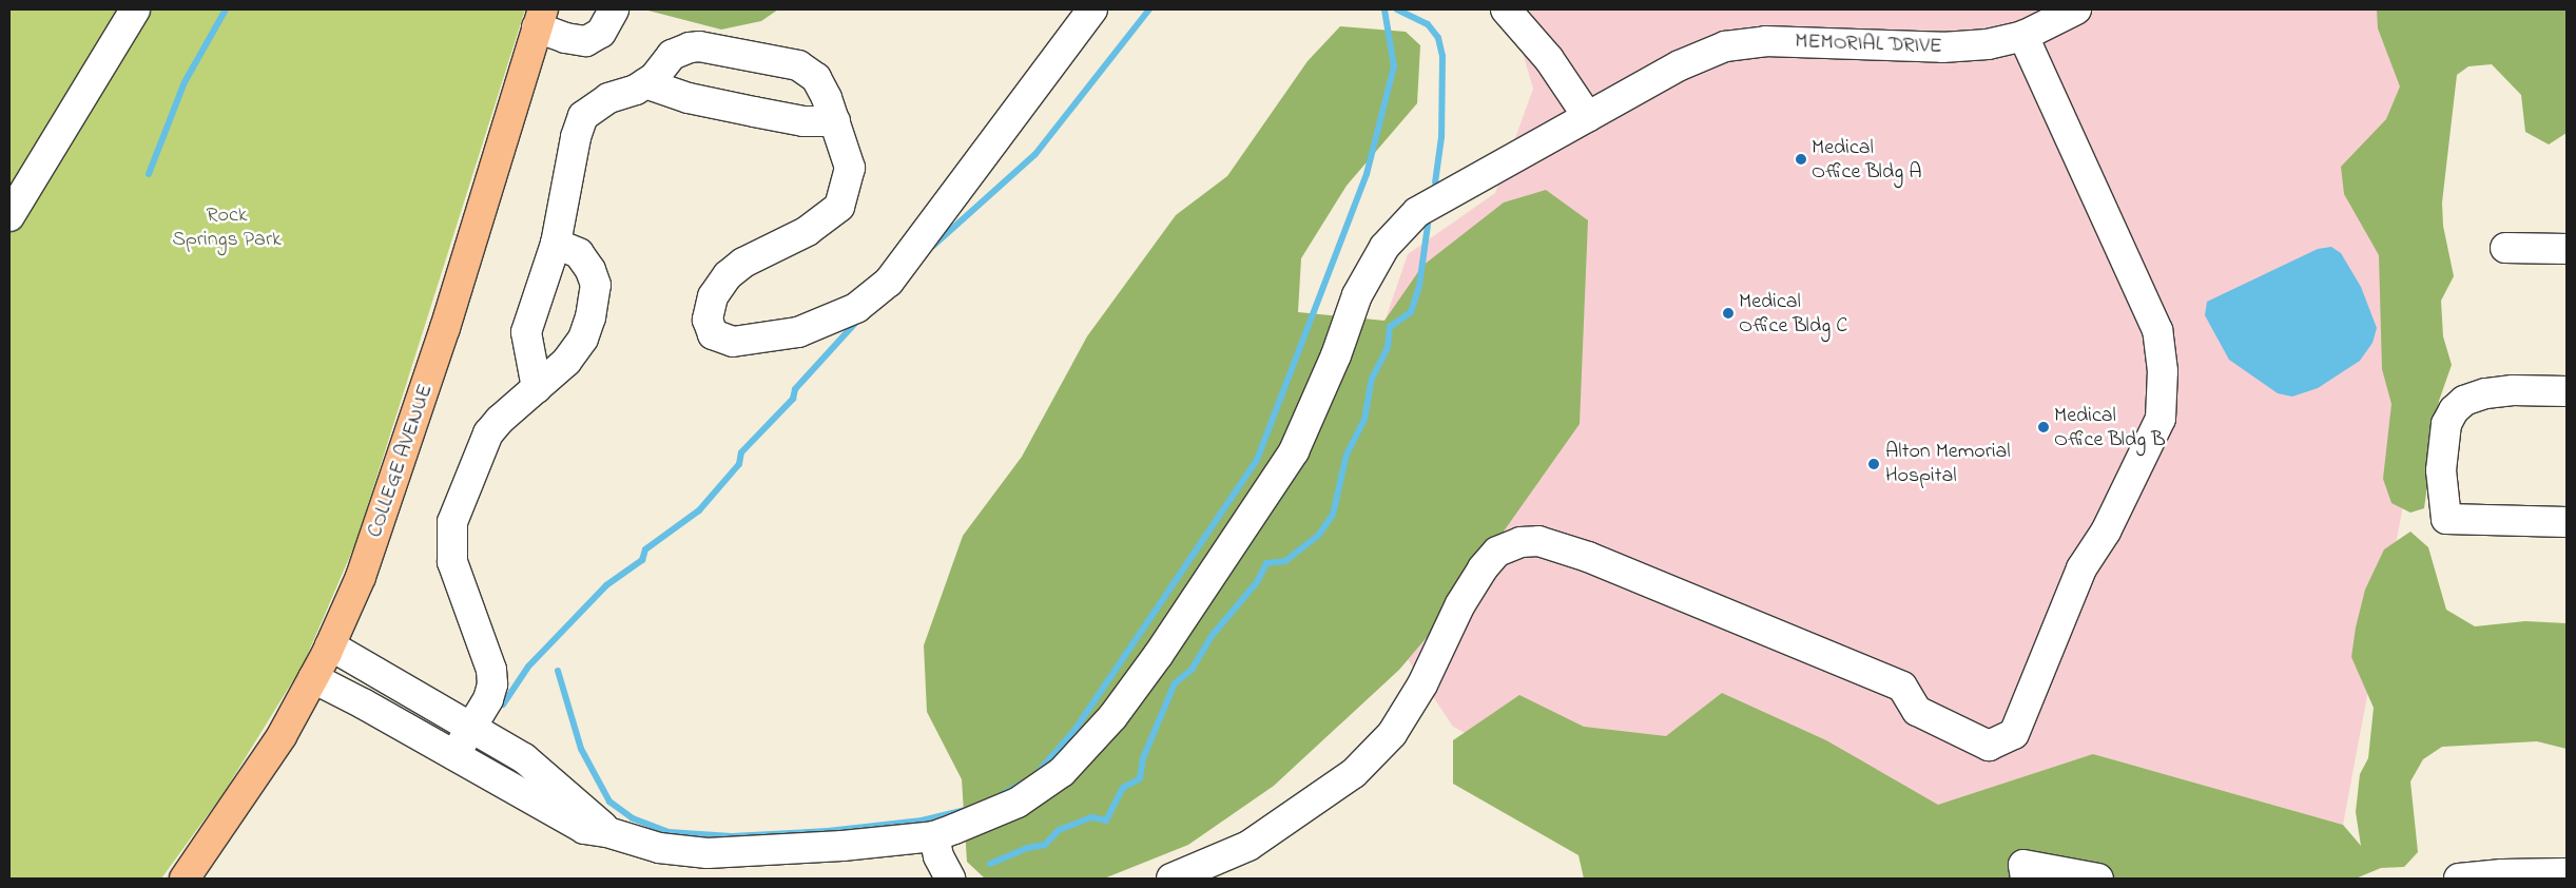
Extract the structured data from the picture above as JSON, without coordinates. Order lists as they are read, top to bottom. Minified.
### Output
{"streets":{"main road":["COLLEGE AVENUE"],"street":["MEMORIAL DRIVE"]},"crossings":[["MEMORIAL DRIVE","COLLEGE AVENUE"]],"parks":["Rock Springs Park"],"places":["Medical Office Bldg A","Medical Office Bldg C","Medical Office Bldg B","Alton Memorial Hospital"]}
